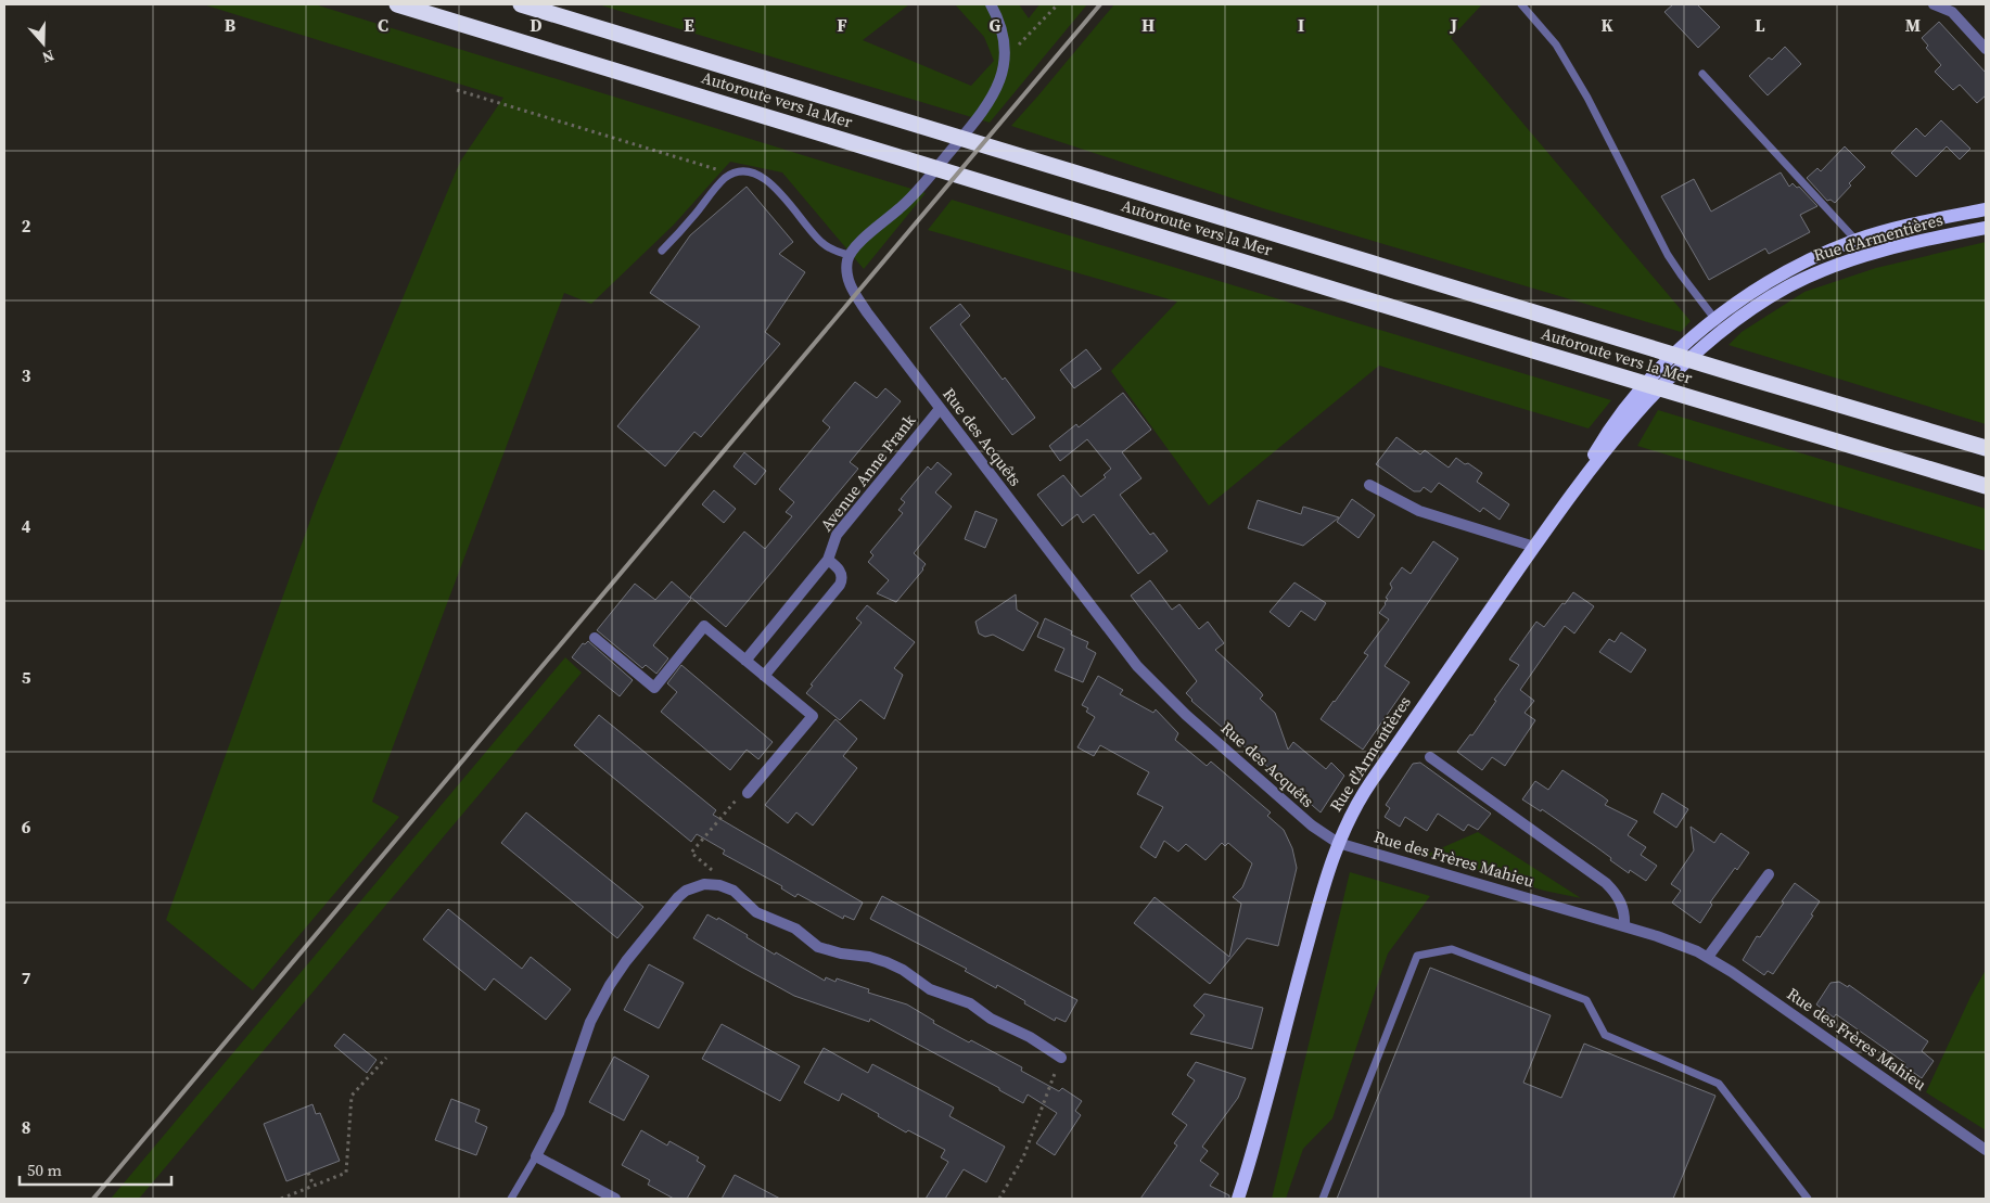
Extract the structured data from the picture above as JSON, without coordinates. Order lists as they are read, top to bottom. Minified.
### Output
{"streets":{"highway":["Autoroute vers la Mer"],"main road":["Rue d'Armentières"],"street":["Rue des Acquêts","Avenue Anne Frank","Rue des Frères Mahieu"]},"crossings":[["Rue d'Armentières","Rue des Acquêts"],["Rue d'Armentières","Rue des Frères Mahieu"],["Rue des Acquêts","Avenue Anne Frank"],["Rue des Acquêts","Rue des Frères Mahieu"]],"scale_bar":"50 m","north":"bottom","grid":{"columns":["B","C","D","E","F","G","H","I","J","K","L","M"],"rows":["2","3","4","5","6","7","8"]}}
